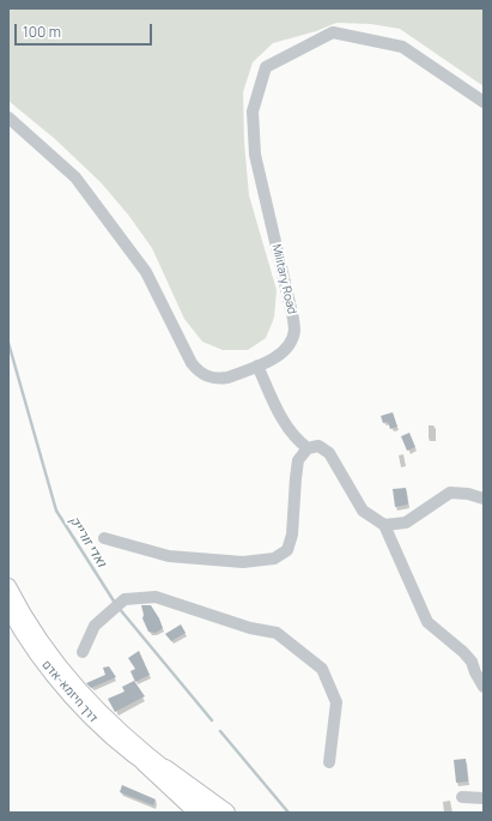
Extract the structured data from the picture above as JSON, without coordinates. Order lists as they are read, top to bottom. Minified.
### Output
{"streets":{"main road":["דרך חיזמא-אדם"],"street":["Military Road"]},"water":["ואדי זורייק"],"scale_bar":"100 m"}
